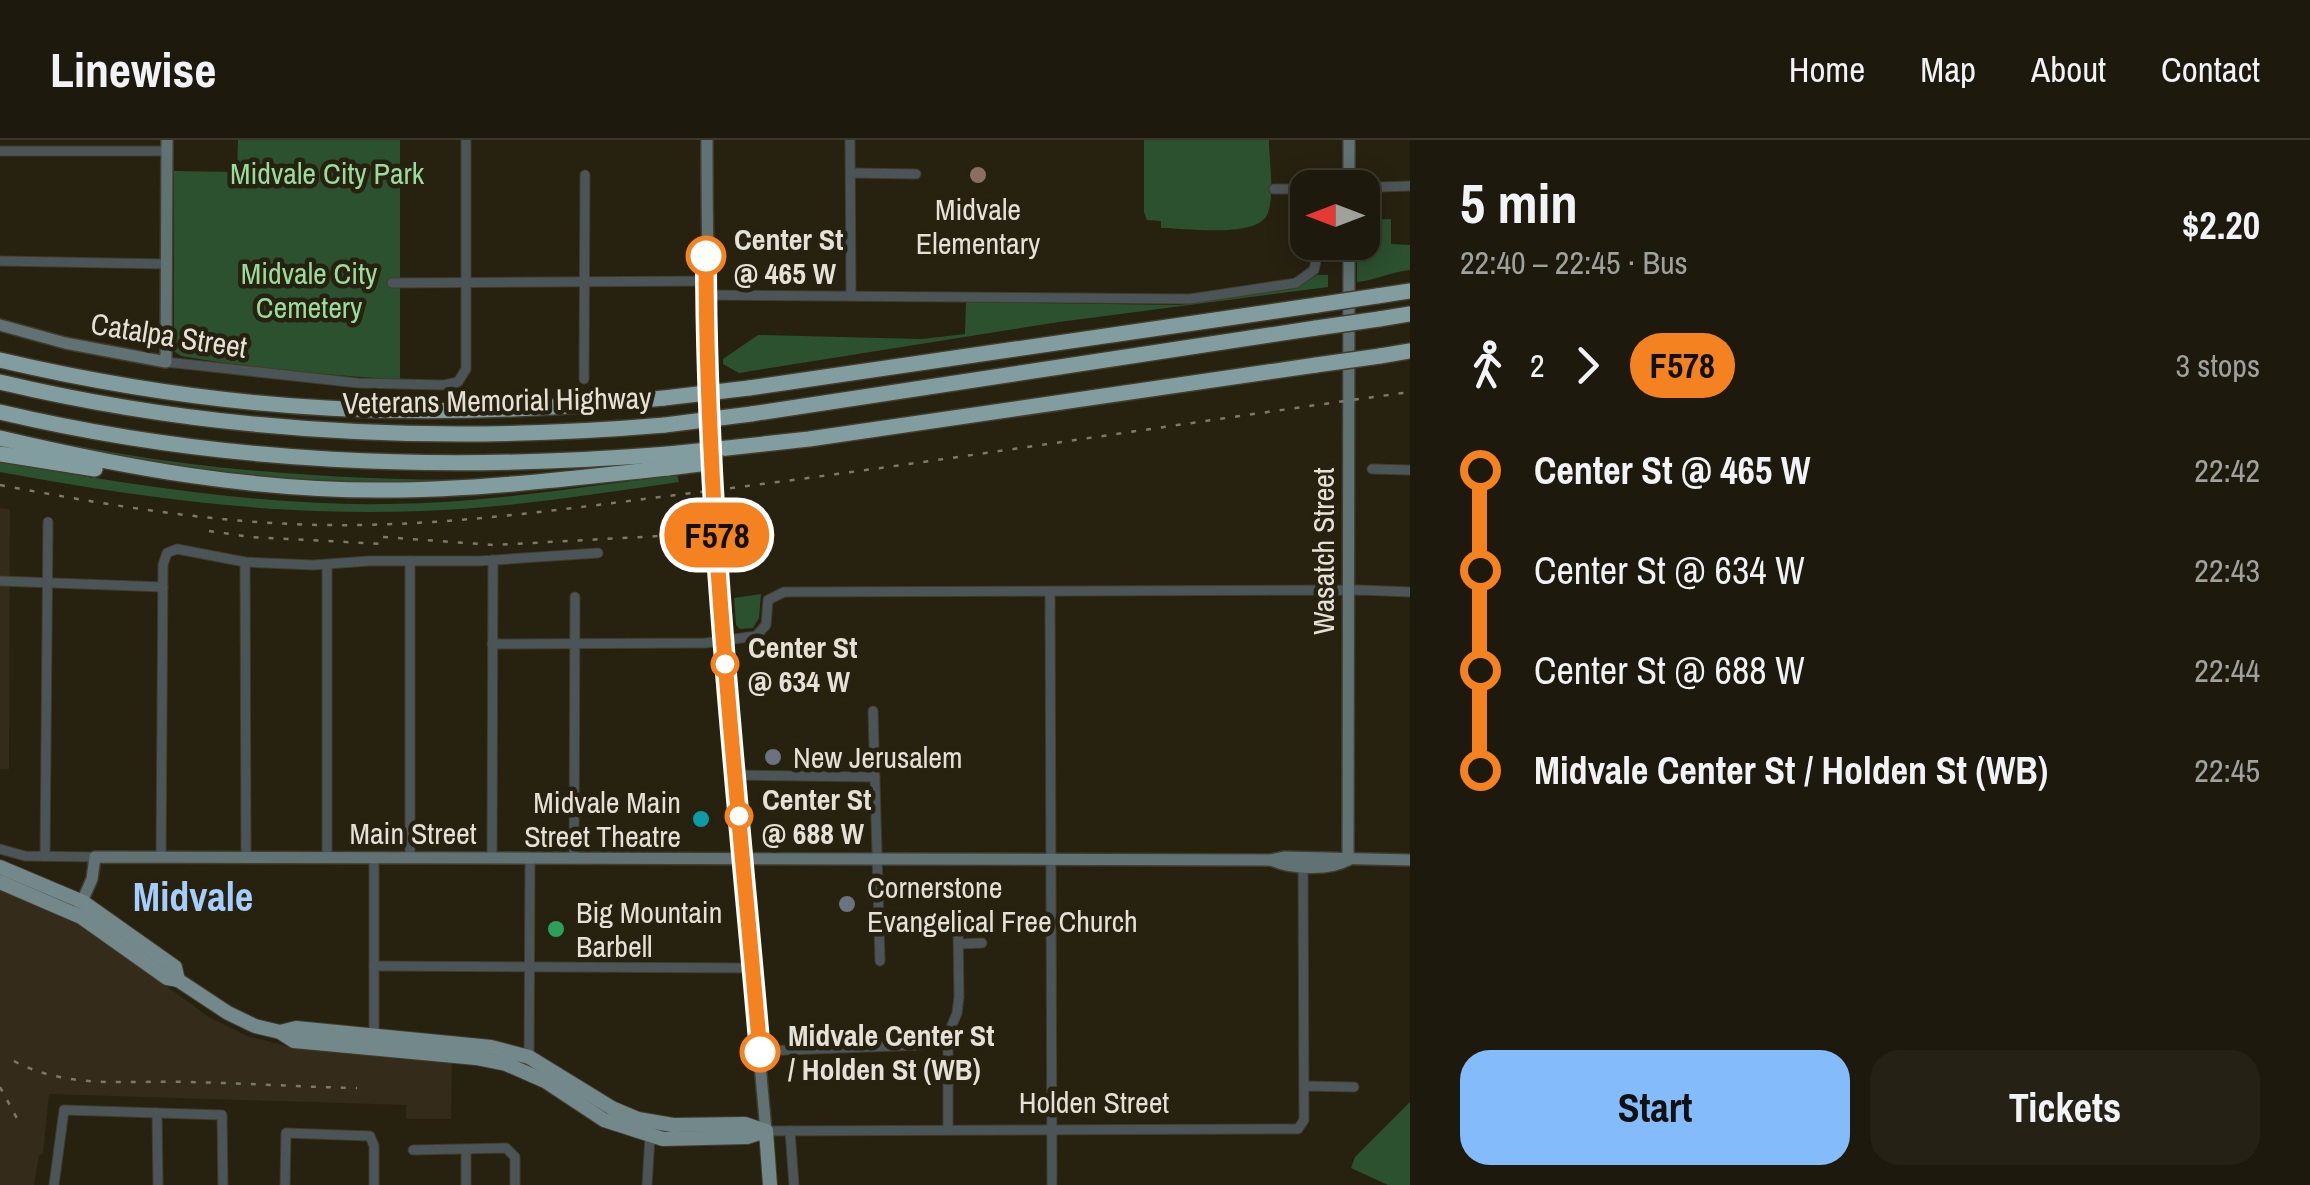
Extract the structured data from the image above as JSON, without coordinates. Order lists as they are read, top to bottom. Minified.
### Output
{"streets":{"highway":["Veterans Memorial Highway"],"main road":["Holden Street"],"street":["Catalpa Street","Wasatch Street","Main Street"]},"crossings":[["Wasatch Street","Main Street"]],"districts":["Midvale"],"parks":["Midvale City Park","Midvale City Cemetery"],"places":["Midvale Elementary","Center St @ 465 W","Center St @ 634 W","New Jerusalem","Center St @ 688 W","Midvale Main Street Theatre","Cornerstone Evangelical Free Church","Big Mountain Barbell","Midvale Center St / Holden St (WB)"],"lines":["bus line F578"],"north":"left","page":{"header":"Linewise","nav":["Home","Map","About","Contact"],"on_map":"F578","heading":["5 min","22:40 – 22:45 · Bus","$2.20"],"legs":["2","F578","3 stops"],"list":[{"name":"Center St @ 465 W","value":"22:42"},{"name":"Center St @ 634 W","value":"22:43"},{"name":"Center St @ 688 W","value":"22:44"},{"name":"Midvale Center St / Holden St (WB)","value":"22:45"}],"buttons":["Start","Tickets"]}}
